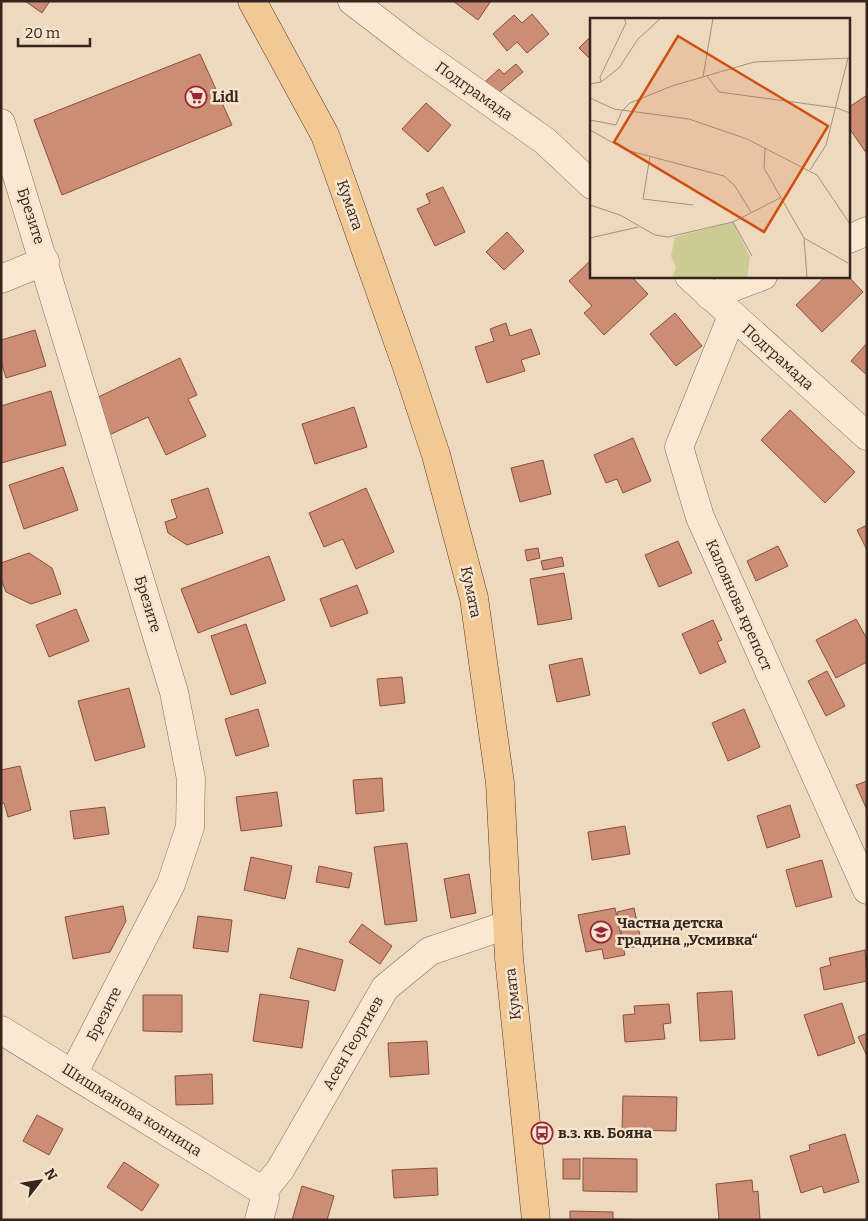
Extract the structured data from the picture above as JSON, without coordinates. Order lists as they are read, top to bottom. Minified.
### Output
{"streets":{"main road":["Кумата"],"street":["Подграмада","Брезите","Калоянова крепост","Асен Георгиев","Шишманова конница"]},"crossings":[["Подграмада","Калоянова крепост"],["Кумата","Асен Георгиев"],["Брезите","Шишманова конница"],["Асен Георгиев","Шишманова конница"]],"places":{"supermarket":["Lidl"],"school or university":["Частна детска градина „Усмивка“"],"bus stop":["в.з. кв. Бояна"]},"scale_bar":"20 m","north":"top right"}
